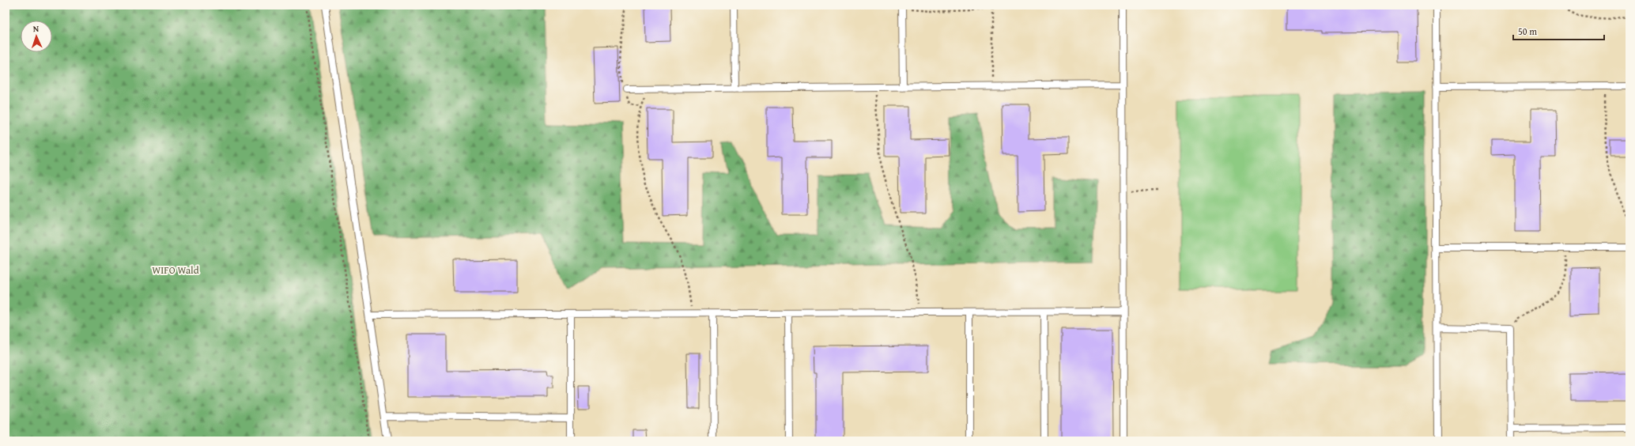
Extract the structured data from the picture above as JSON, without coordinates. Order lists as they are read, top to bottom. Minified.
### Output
{"parks":["WIFO Wald"],"scale_bar":"50 m","north":"top"}
